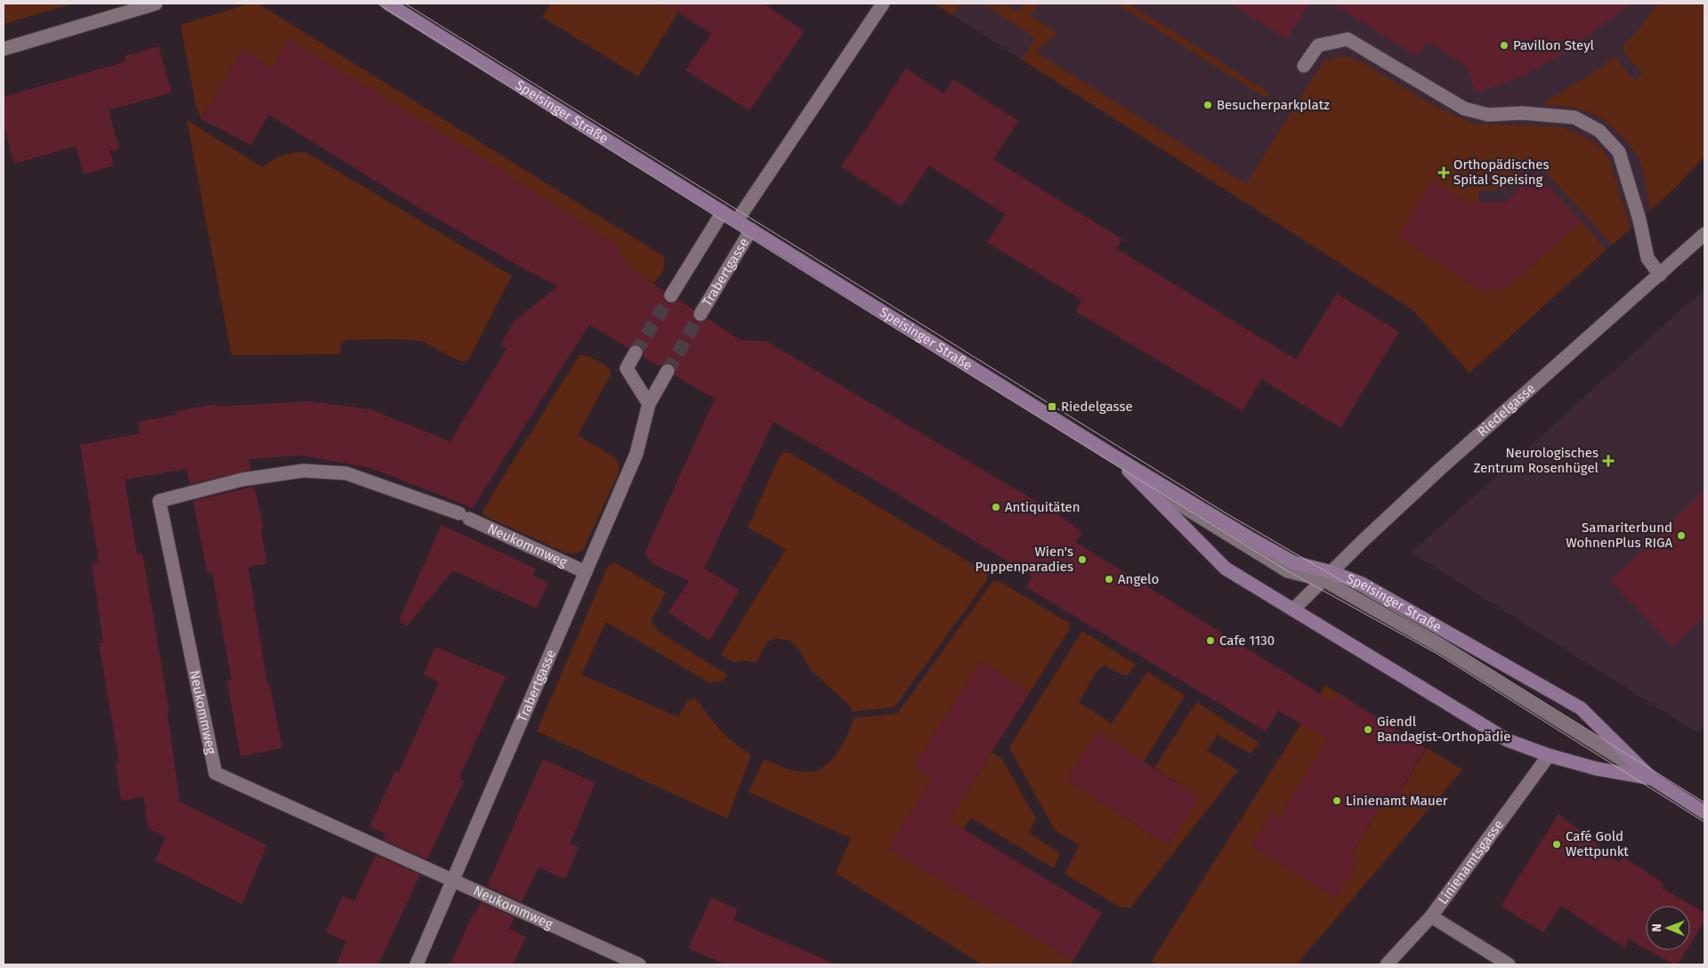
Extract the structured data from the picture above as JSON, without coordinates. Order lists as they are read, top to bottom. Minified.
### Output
{"streets":{"main road":["Speisinger Straße"],"street":["Trabertgasse","Riedelgasse","Neukommweg","Linienamtsgasse"]},"crossings":[["Speisinger Straße","Trabertgasse"],["Speisinger Straße","Riedelgasse"],["Speisinger Straße","Linienamtsgasse"],["Trabertgasse","Neukommweg"]],"places":{"other":["Pavillon Steyl","Besucherparkplatz","Antiquitäten","Samariterbund WohnenPlus RIGA","Wien's Puppenparadies","Angelo","Cafe 1130","Giendl Bandagist-Orthopädie","Linienamt Mauer","Café Gold Wettpunkt"],"health":["Orthopädisches Spital Speising","Neurologisches Zentrum Rosenhügel"],"transit":["Riedelgasse"]},"north":"left"}
